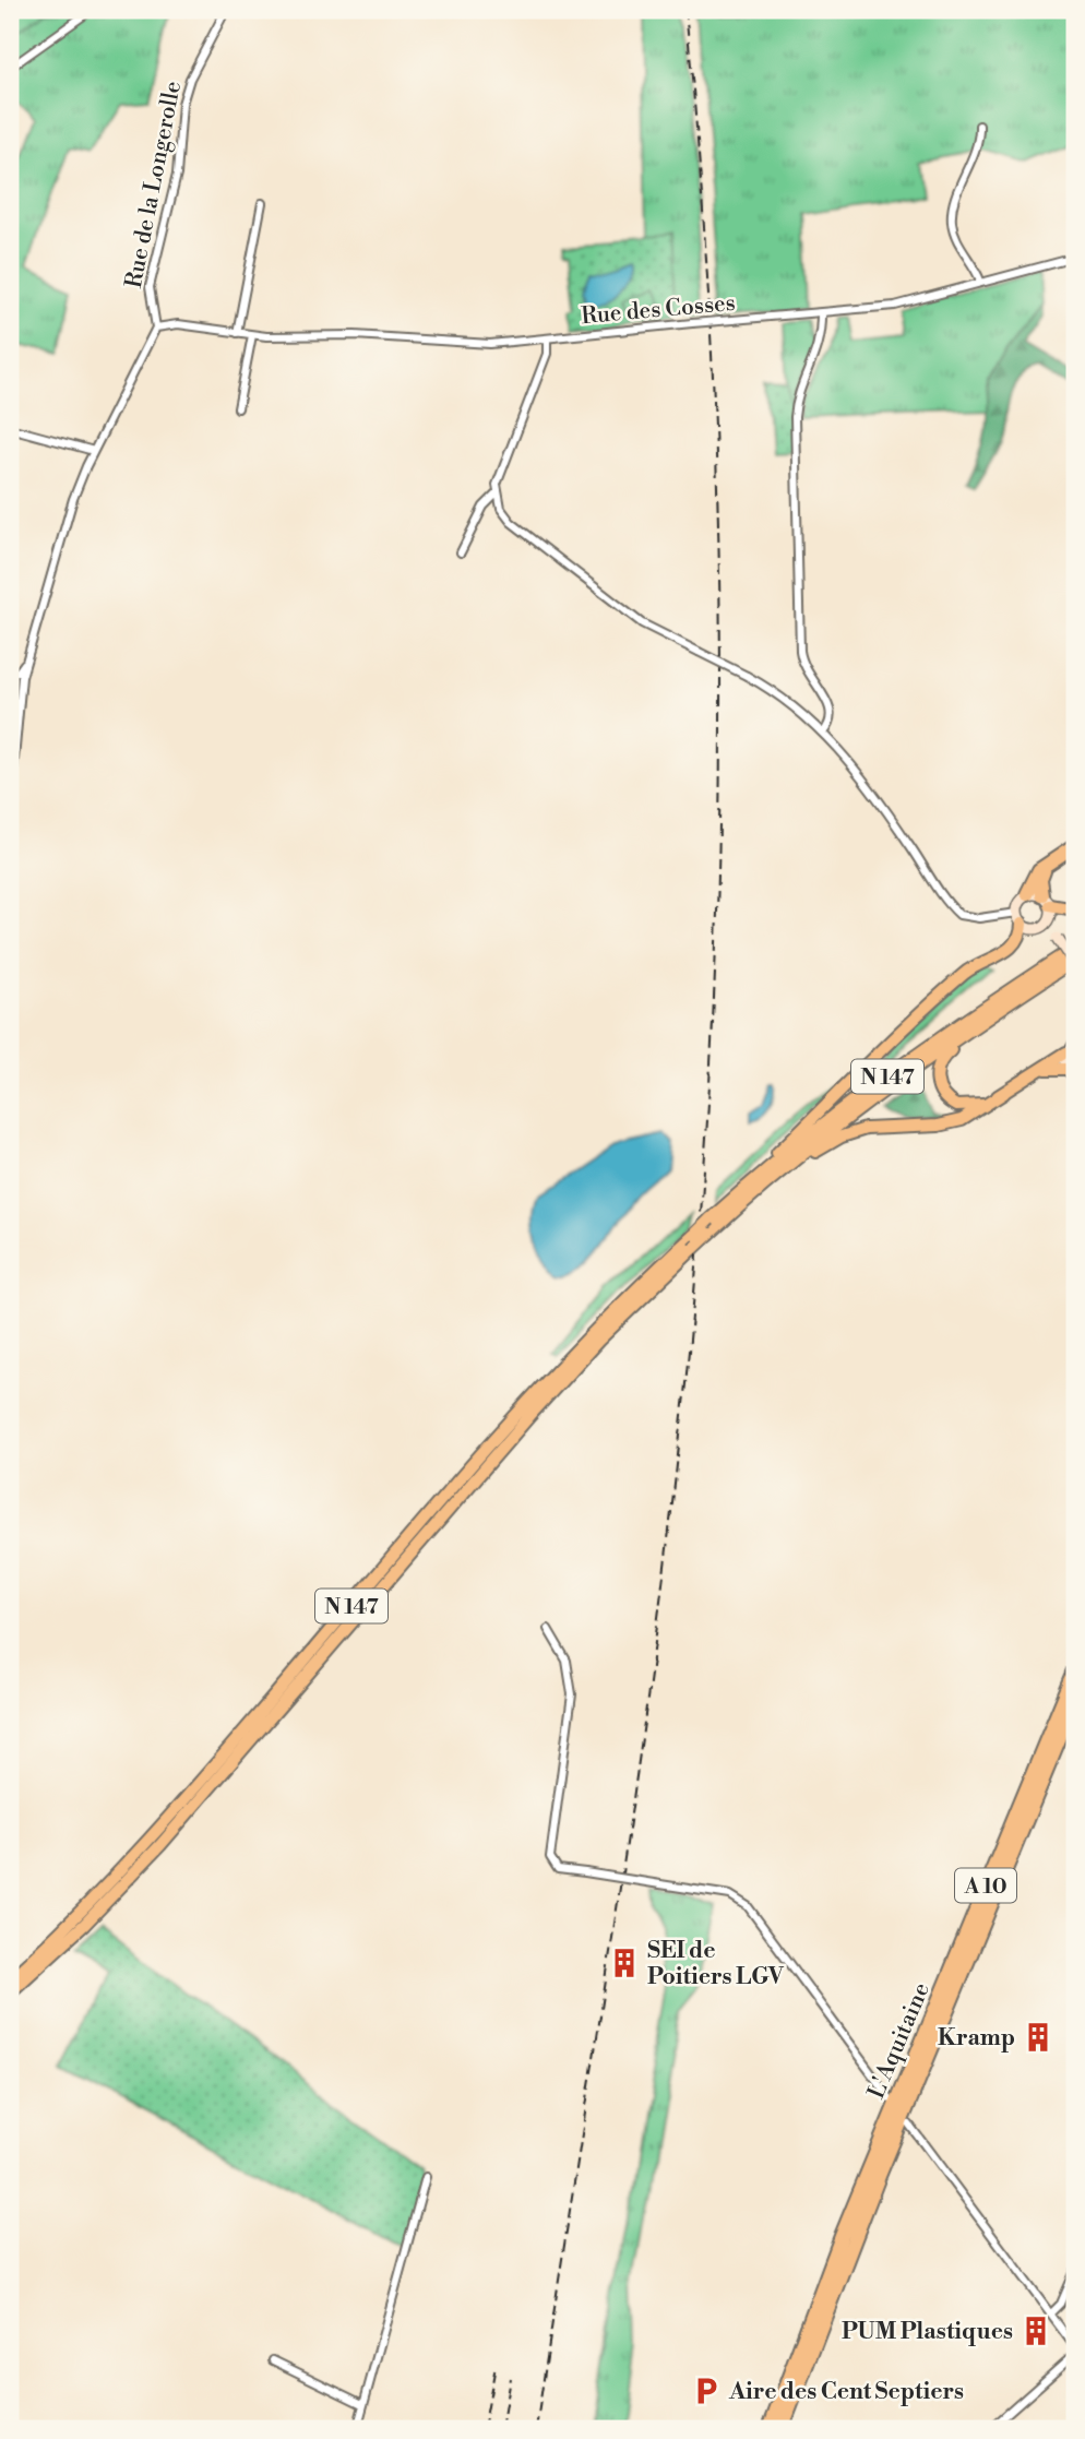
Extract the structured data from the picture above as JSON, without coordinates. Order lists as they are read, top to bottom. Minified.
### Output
{"streets":{"highway":["N 147","A 10","L'Aquitaine"],"street":["Rue de la Longerolle","Rue des Cosses"]},"crossings":[["Rue de la Longerolle","Rue des Cosses"]],"places":{"building":["SEI de Poitiers LGV","Kramp","PUM Plastiques"],"parking":["Aire des Cent Septiers"]}}
